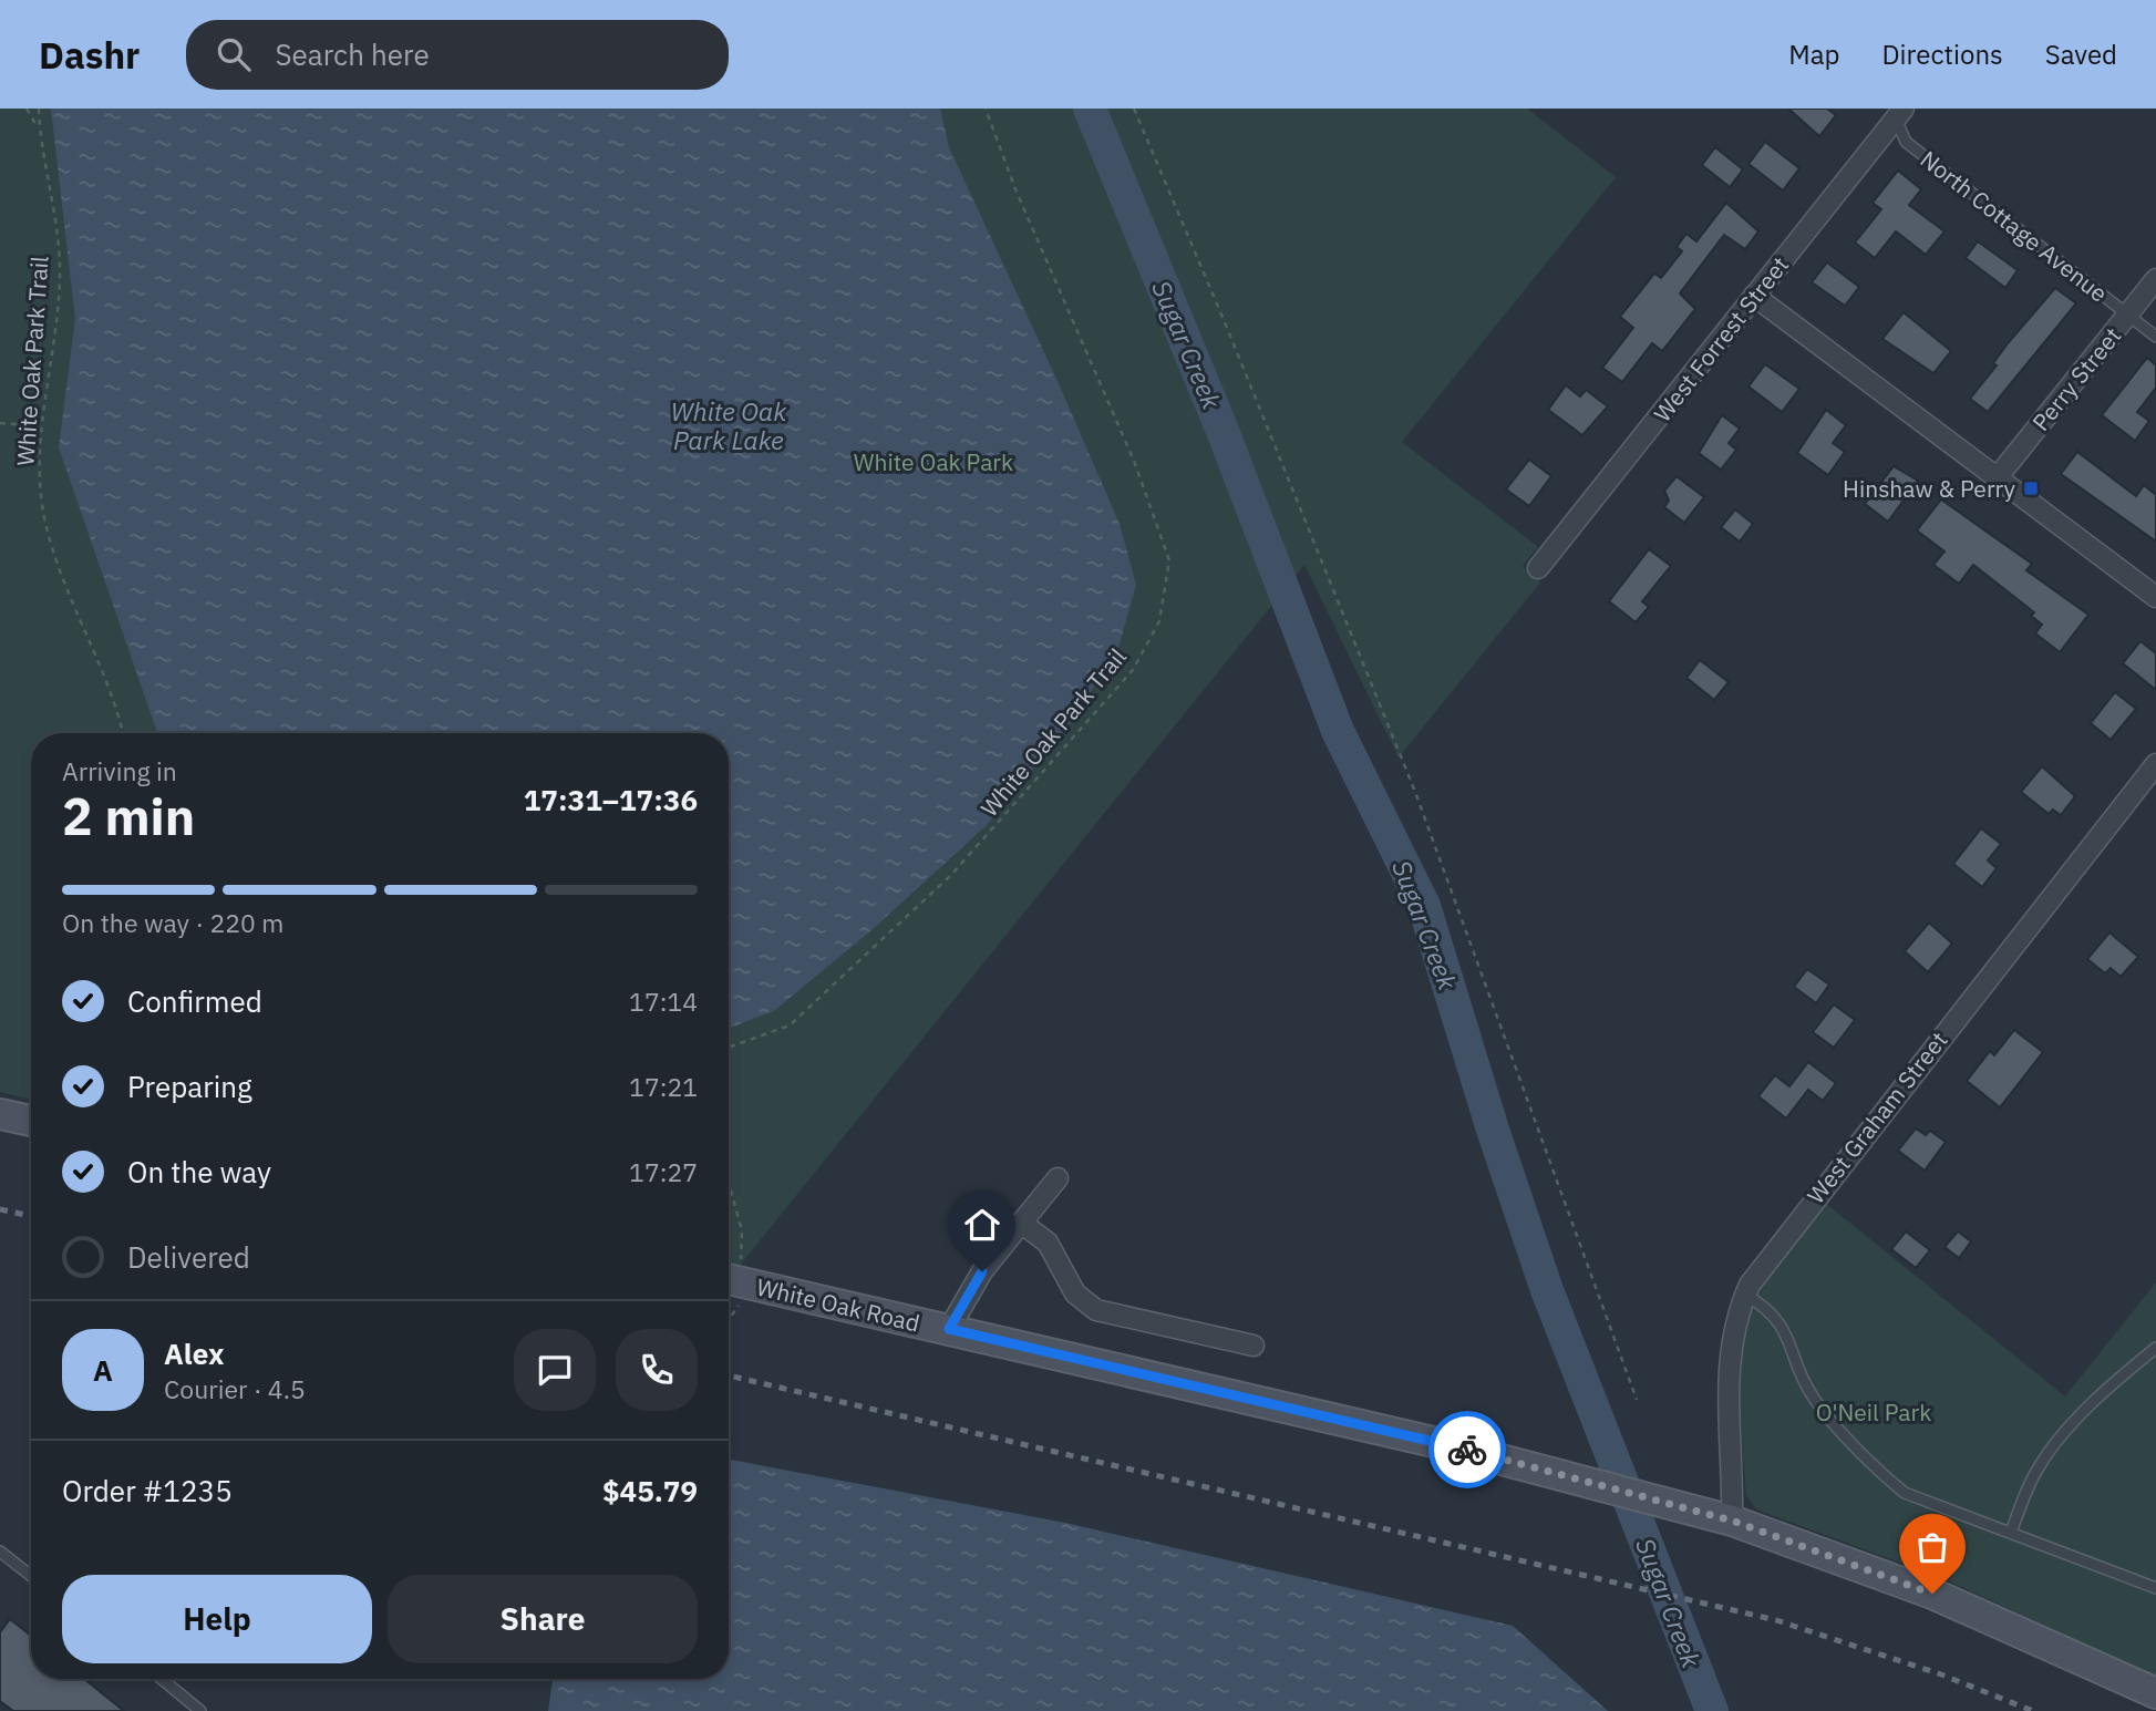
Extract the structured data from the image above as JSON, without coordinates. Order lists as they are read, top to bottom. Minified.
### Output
{"streets":{"street":["West Forrest Street","Perry Street","West Graham Street","White Oak Road"],"lane":["North Cottage Avenue"],"path":["White Oak Park Trail"]},"crossings":[["North Cottage Avenue","West Forrest Street"],["North Cottage Avenue","Perry Street"],["West Graham Street","White Oak Road"]],"water":["Sugar Creek","White Oak Park Lake"],"parks":["White Oak Park","O'Neil Park"],"places":{"transit":["Hinshaw & Perry"]},"page":{"header":"Dashr","search":"Search here","nav":["Map","Directions","Saved"],"heading":["2 min","Arriving in","17:31–17:36"],"panel":["Alex","Courier · 4.5","Order #1235","$45.79"],"bar":"On the way · 220 m","list":[["Confirmed","17:14"],["Preparing","17:21"],["On the way","17:27"],"Delivered"],"round":"A","buttons":["Help","Share"]}}
